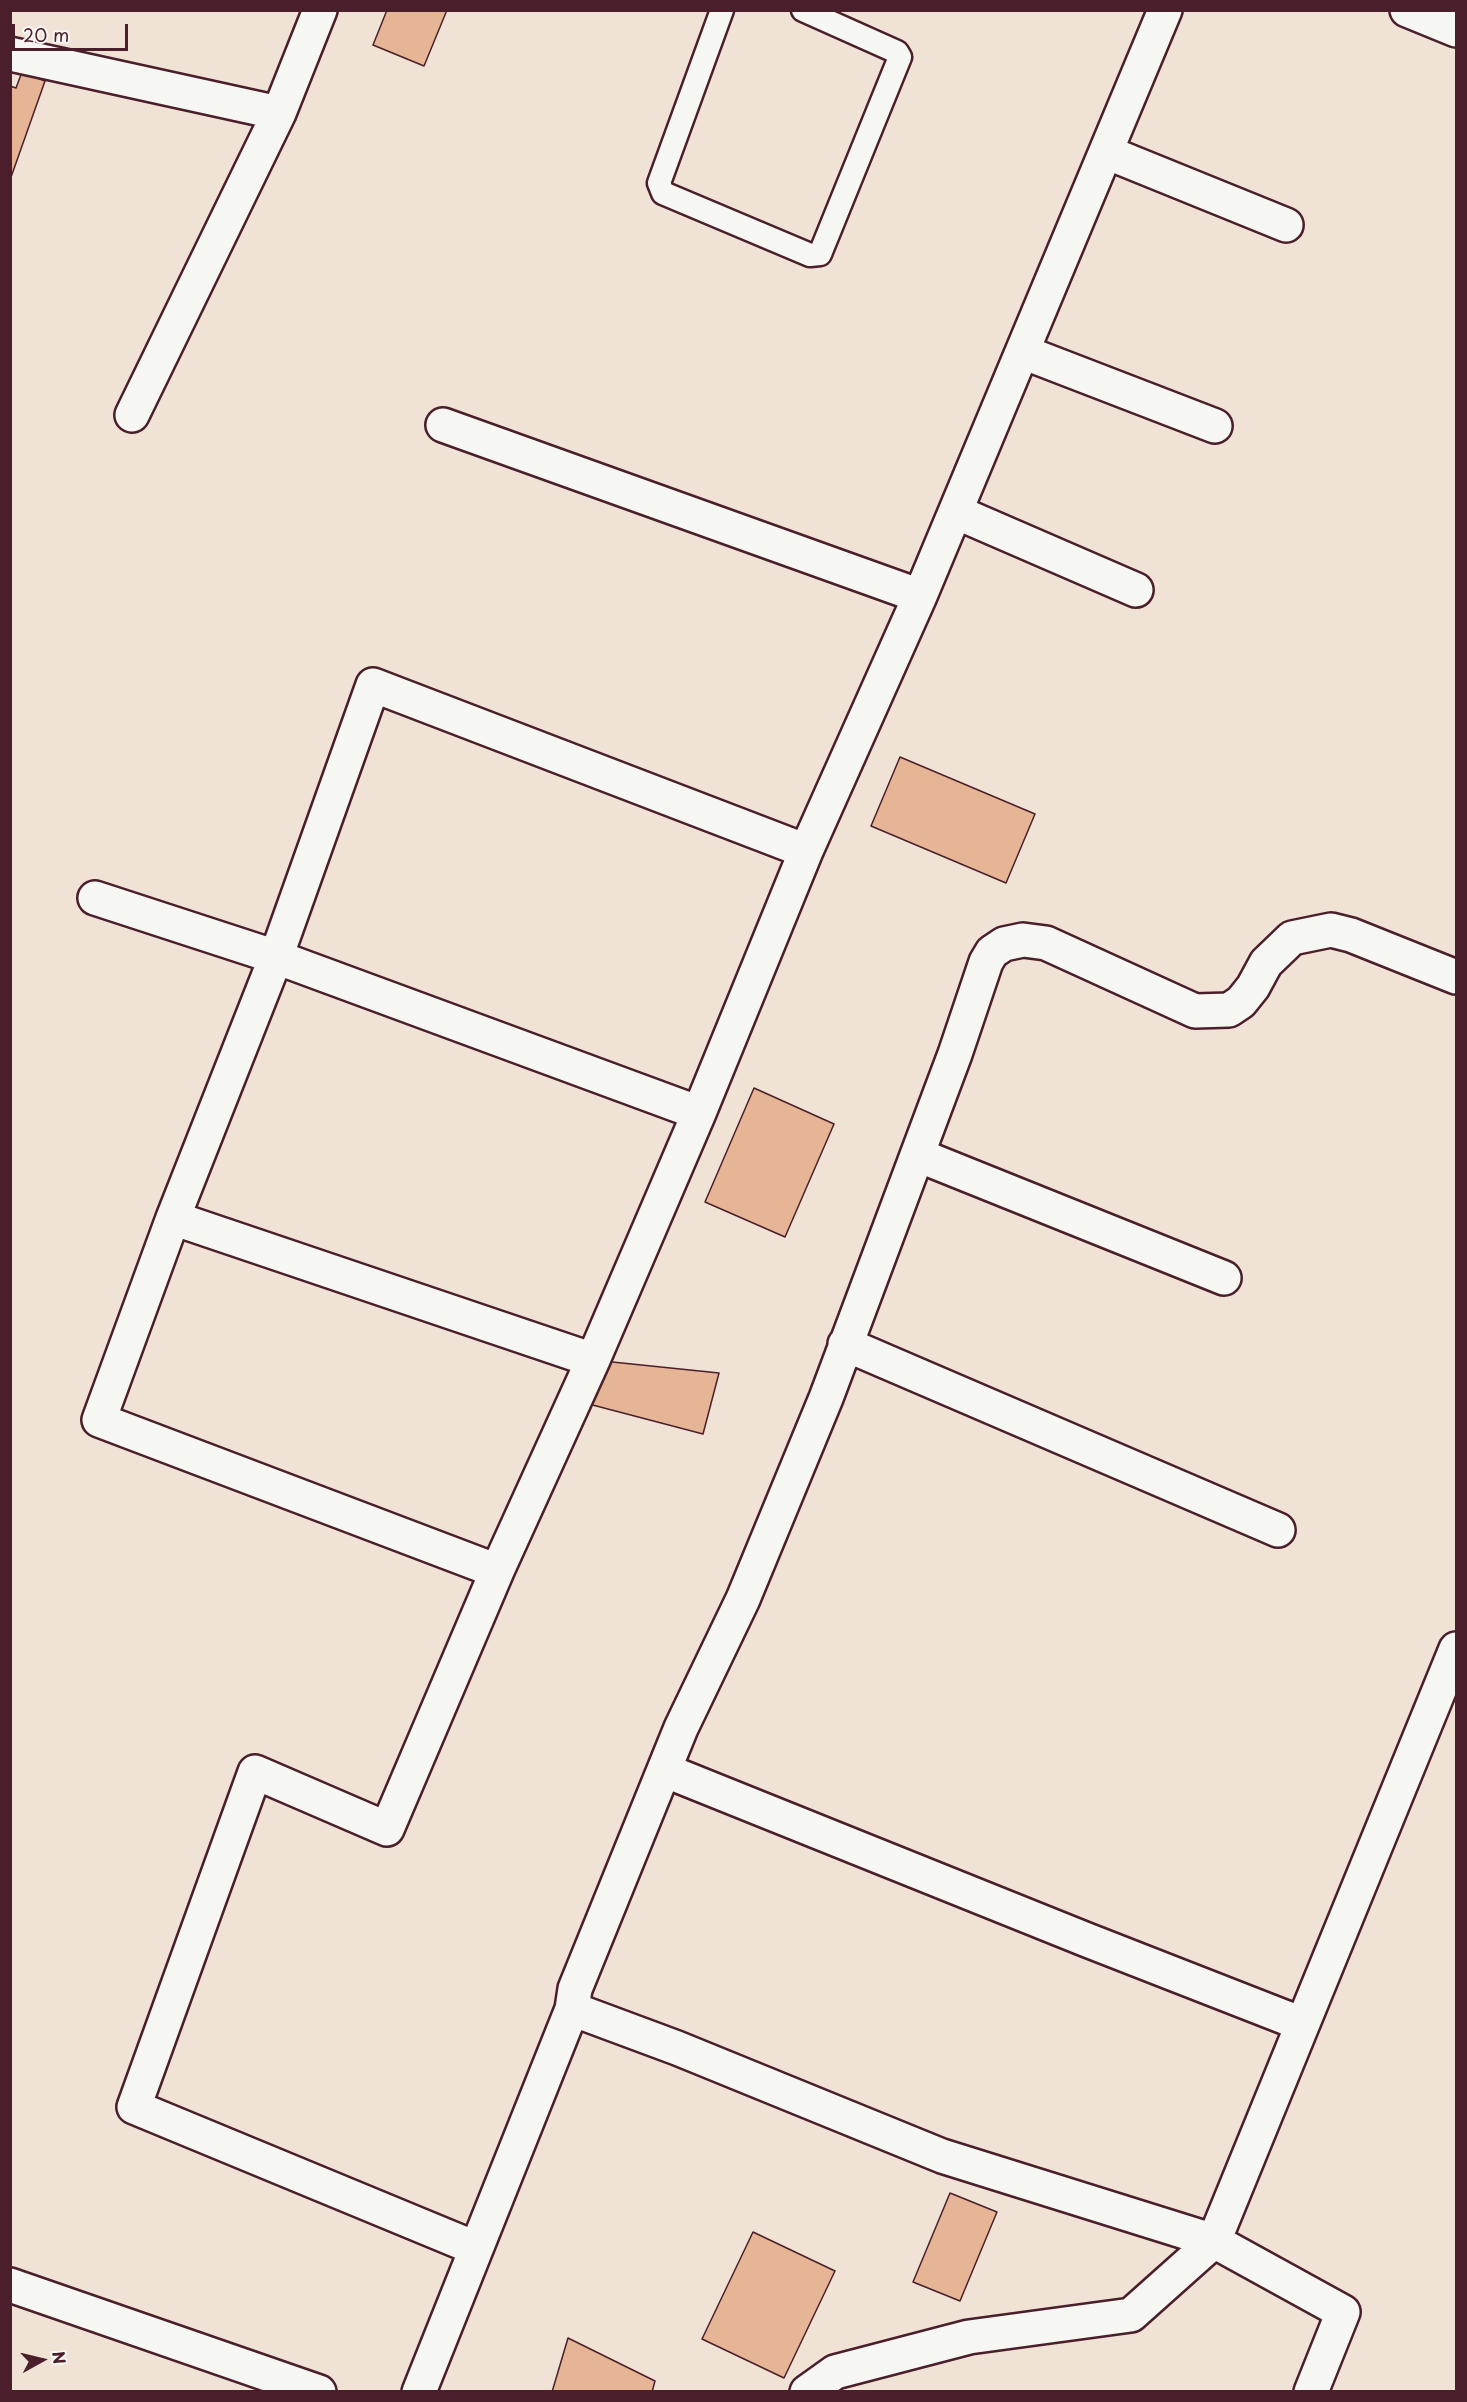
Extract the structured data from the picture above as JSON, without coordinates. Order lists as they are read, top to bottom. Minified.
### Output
{"scale_bar":"20 m","north":"right"}
